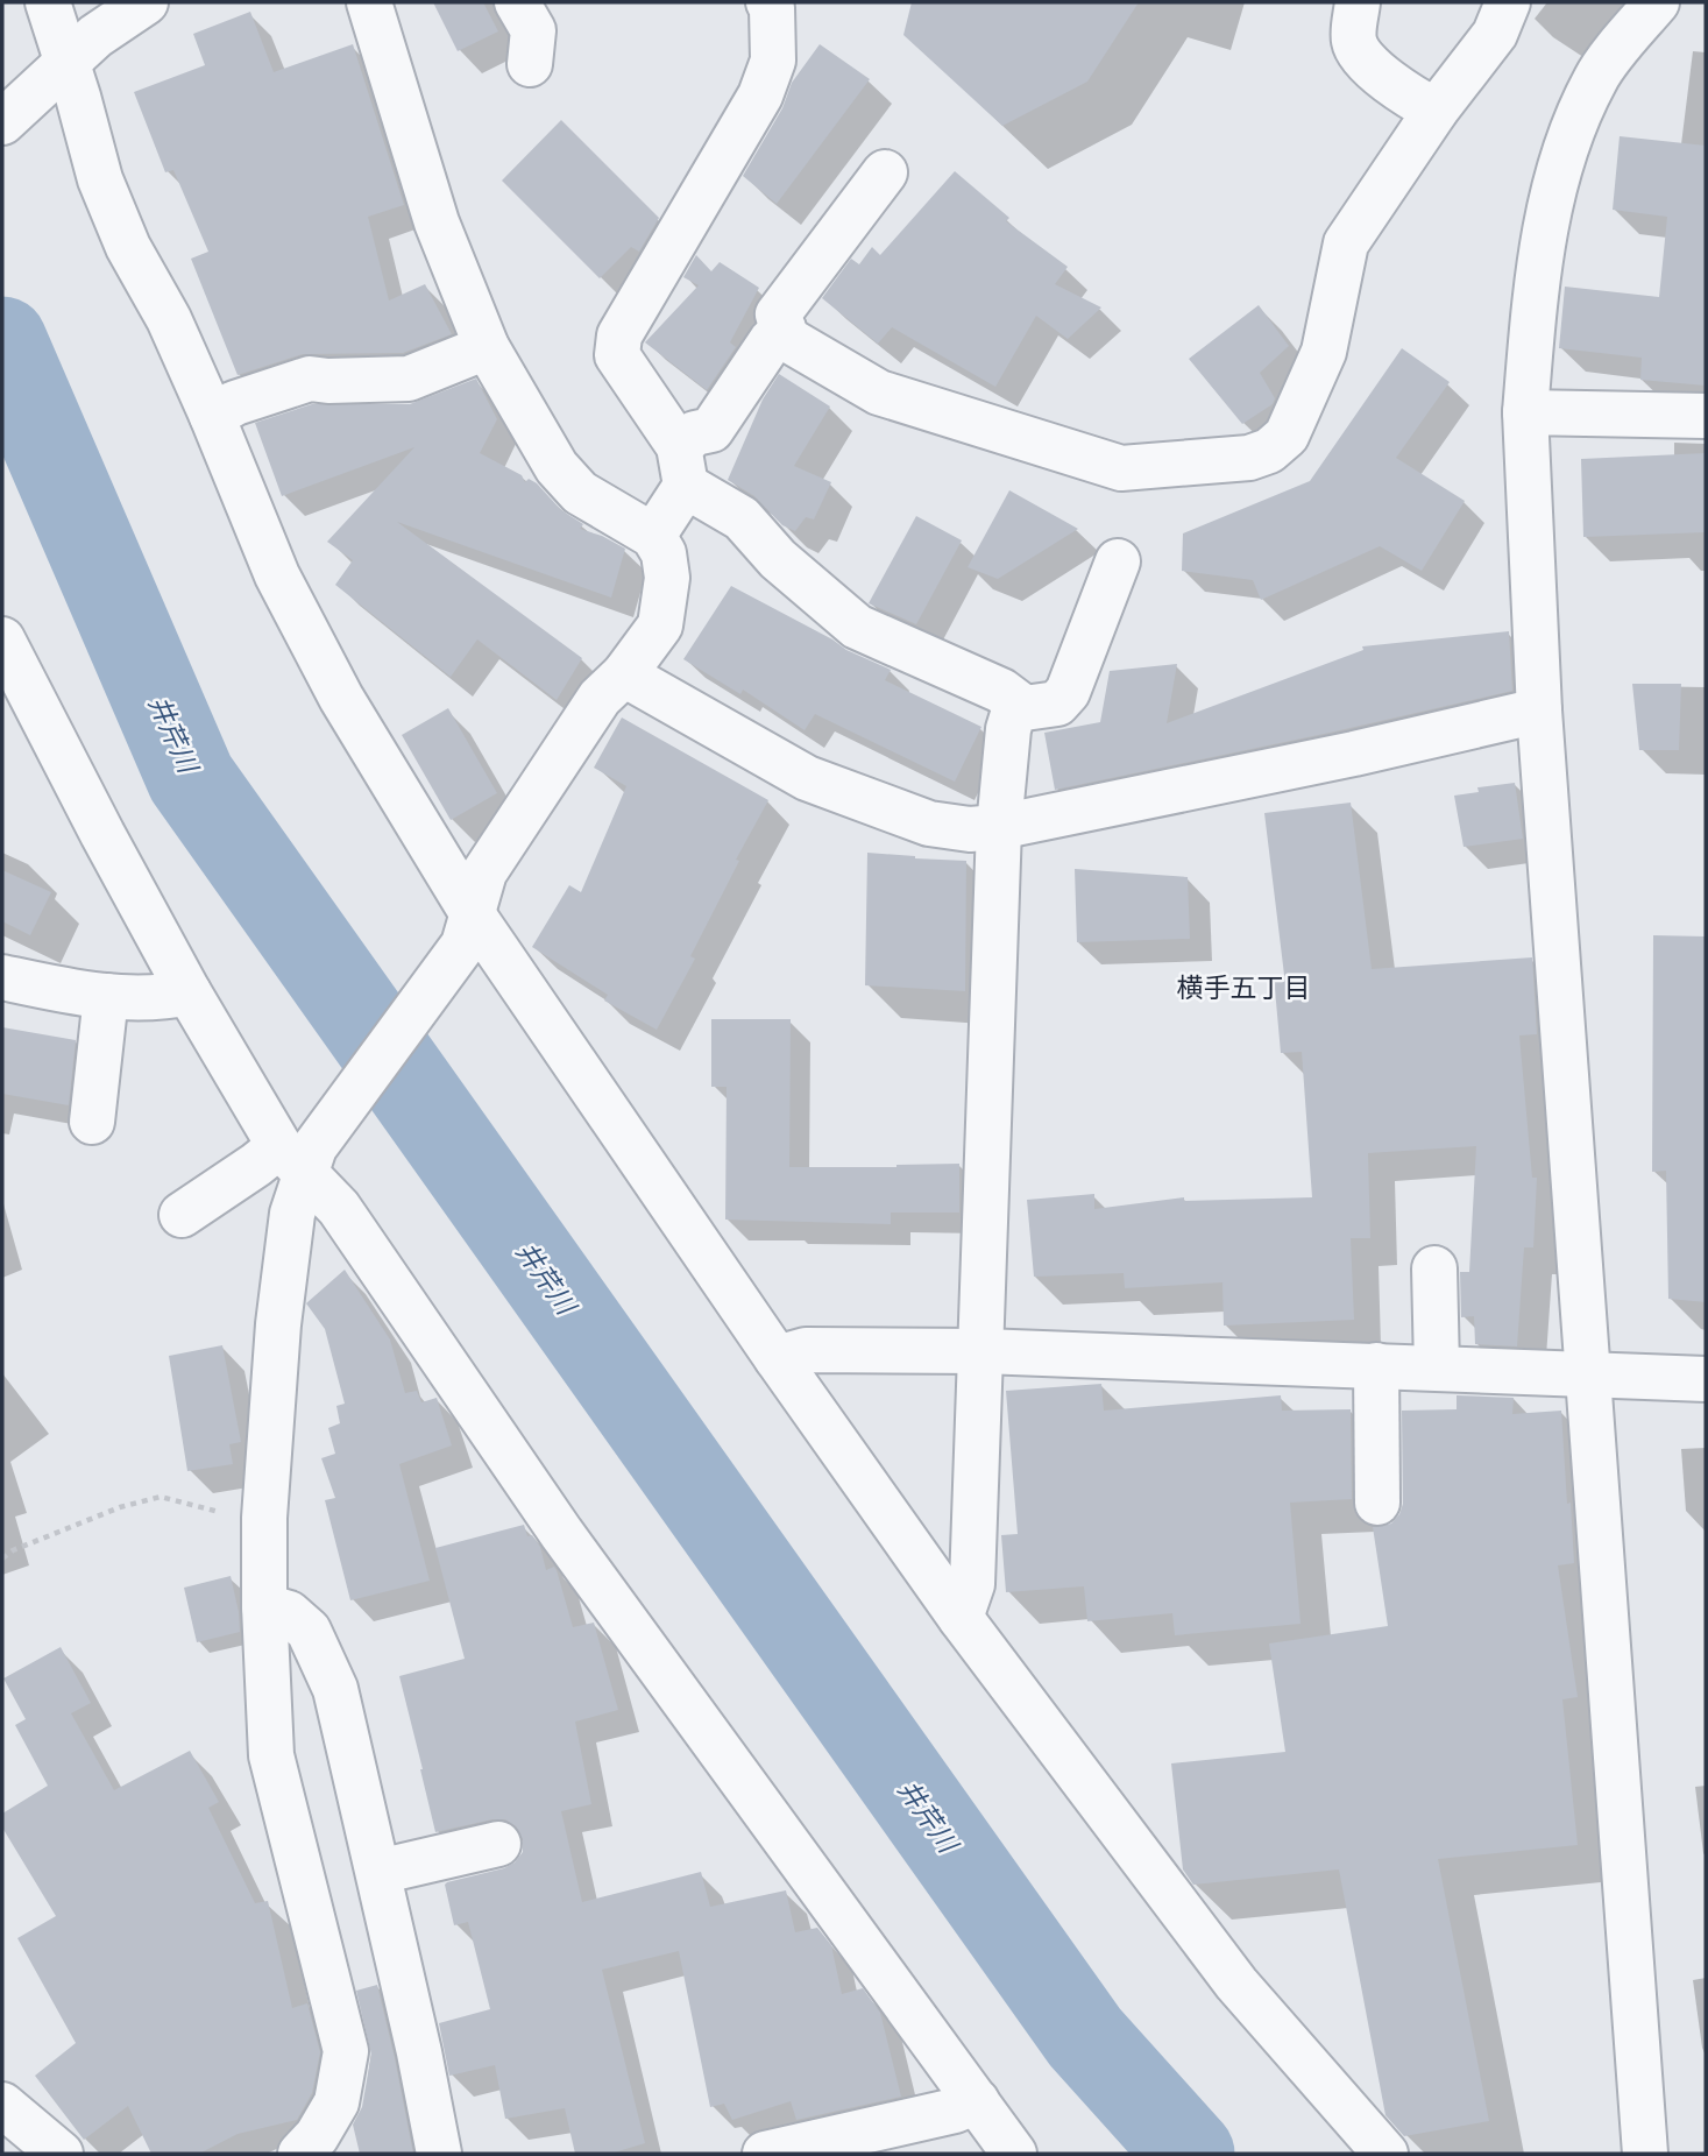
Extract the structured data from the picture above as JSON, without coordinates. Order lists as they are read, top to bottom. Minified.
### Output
{"districts":["横手五丁目"],"water":["井芹川"]}
